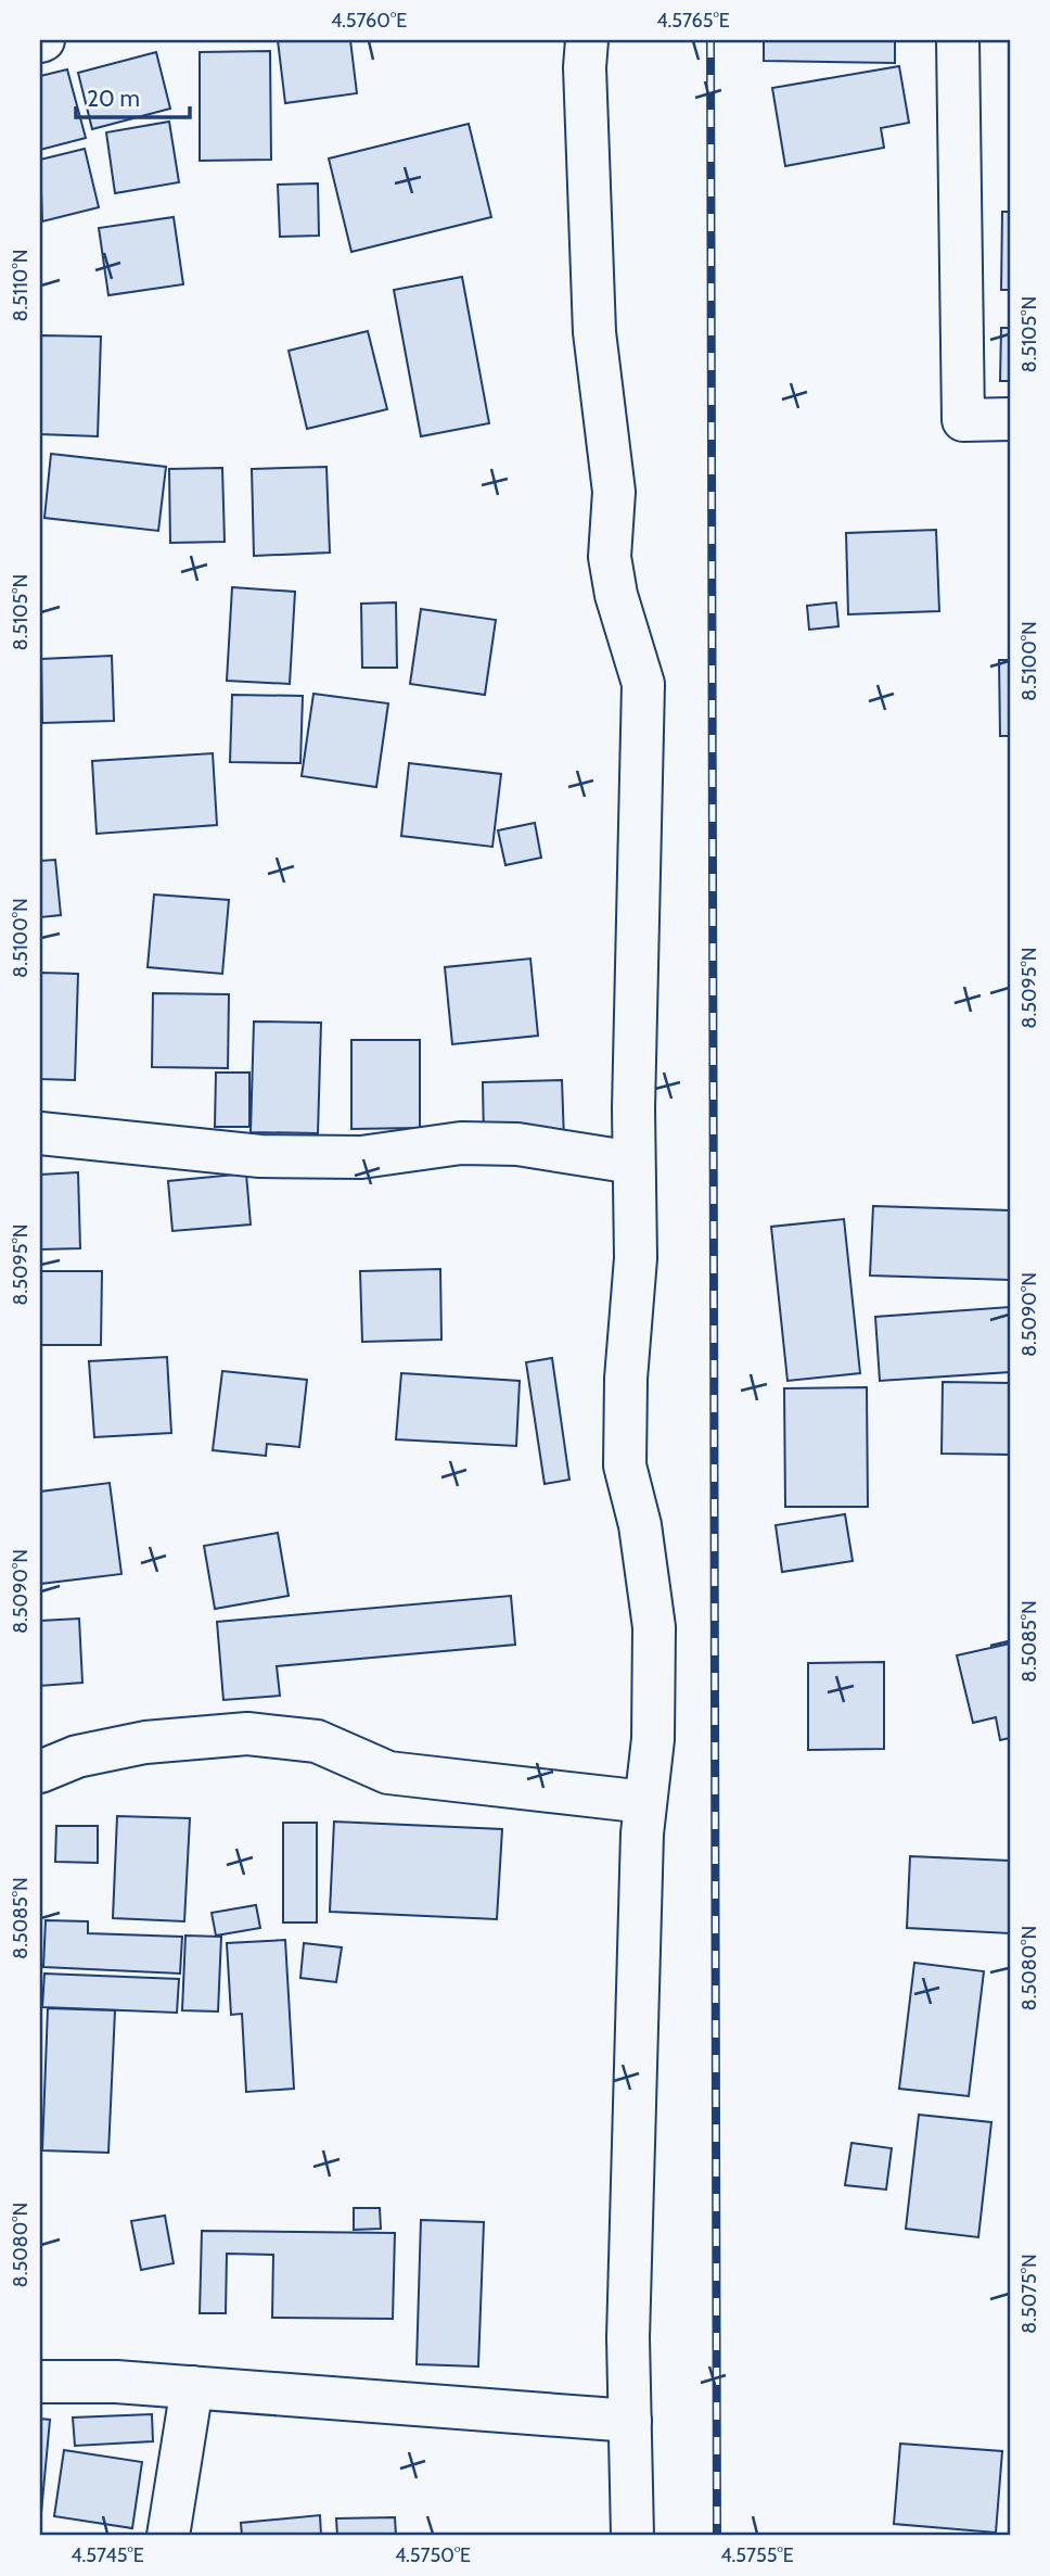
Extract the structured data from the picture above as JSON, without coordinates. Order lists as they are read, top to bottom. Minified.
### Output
{"scale_bar":"20 m","coordinates":["4.5760°E","4.5765°E","8.5110°N","8.5105°N","8.5100°N","8.5095°N","8.5090°N","8.5085°N","8.5080°N","8.5075°N","4.5745°E","4.5750°E","4.5755°E"]}
